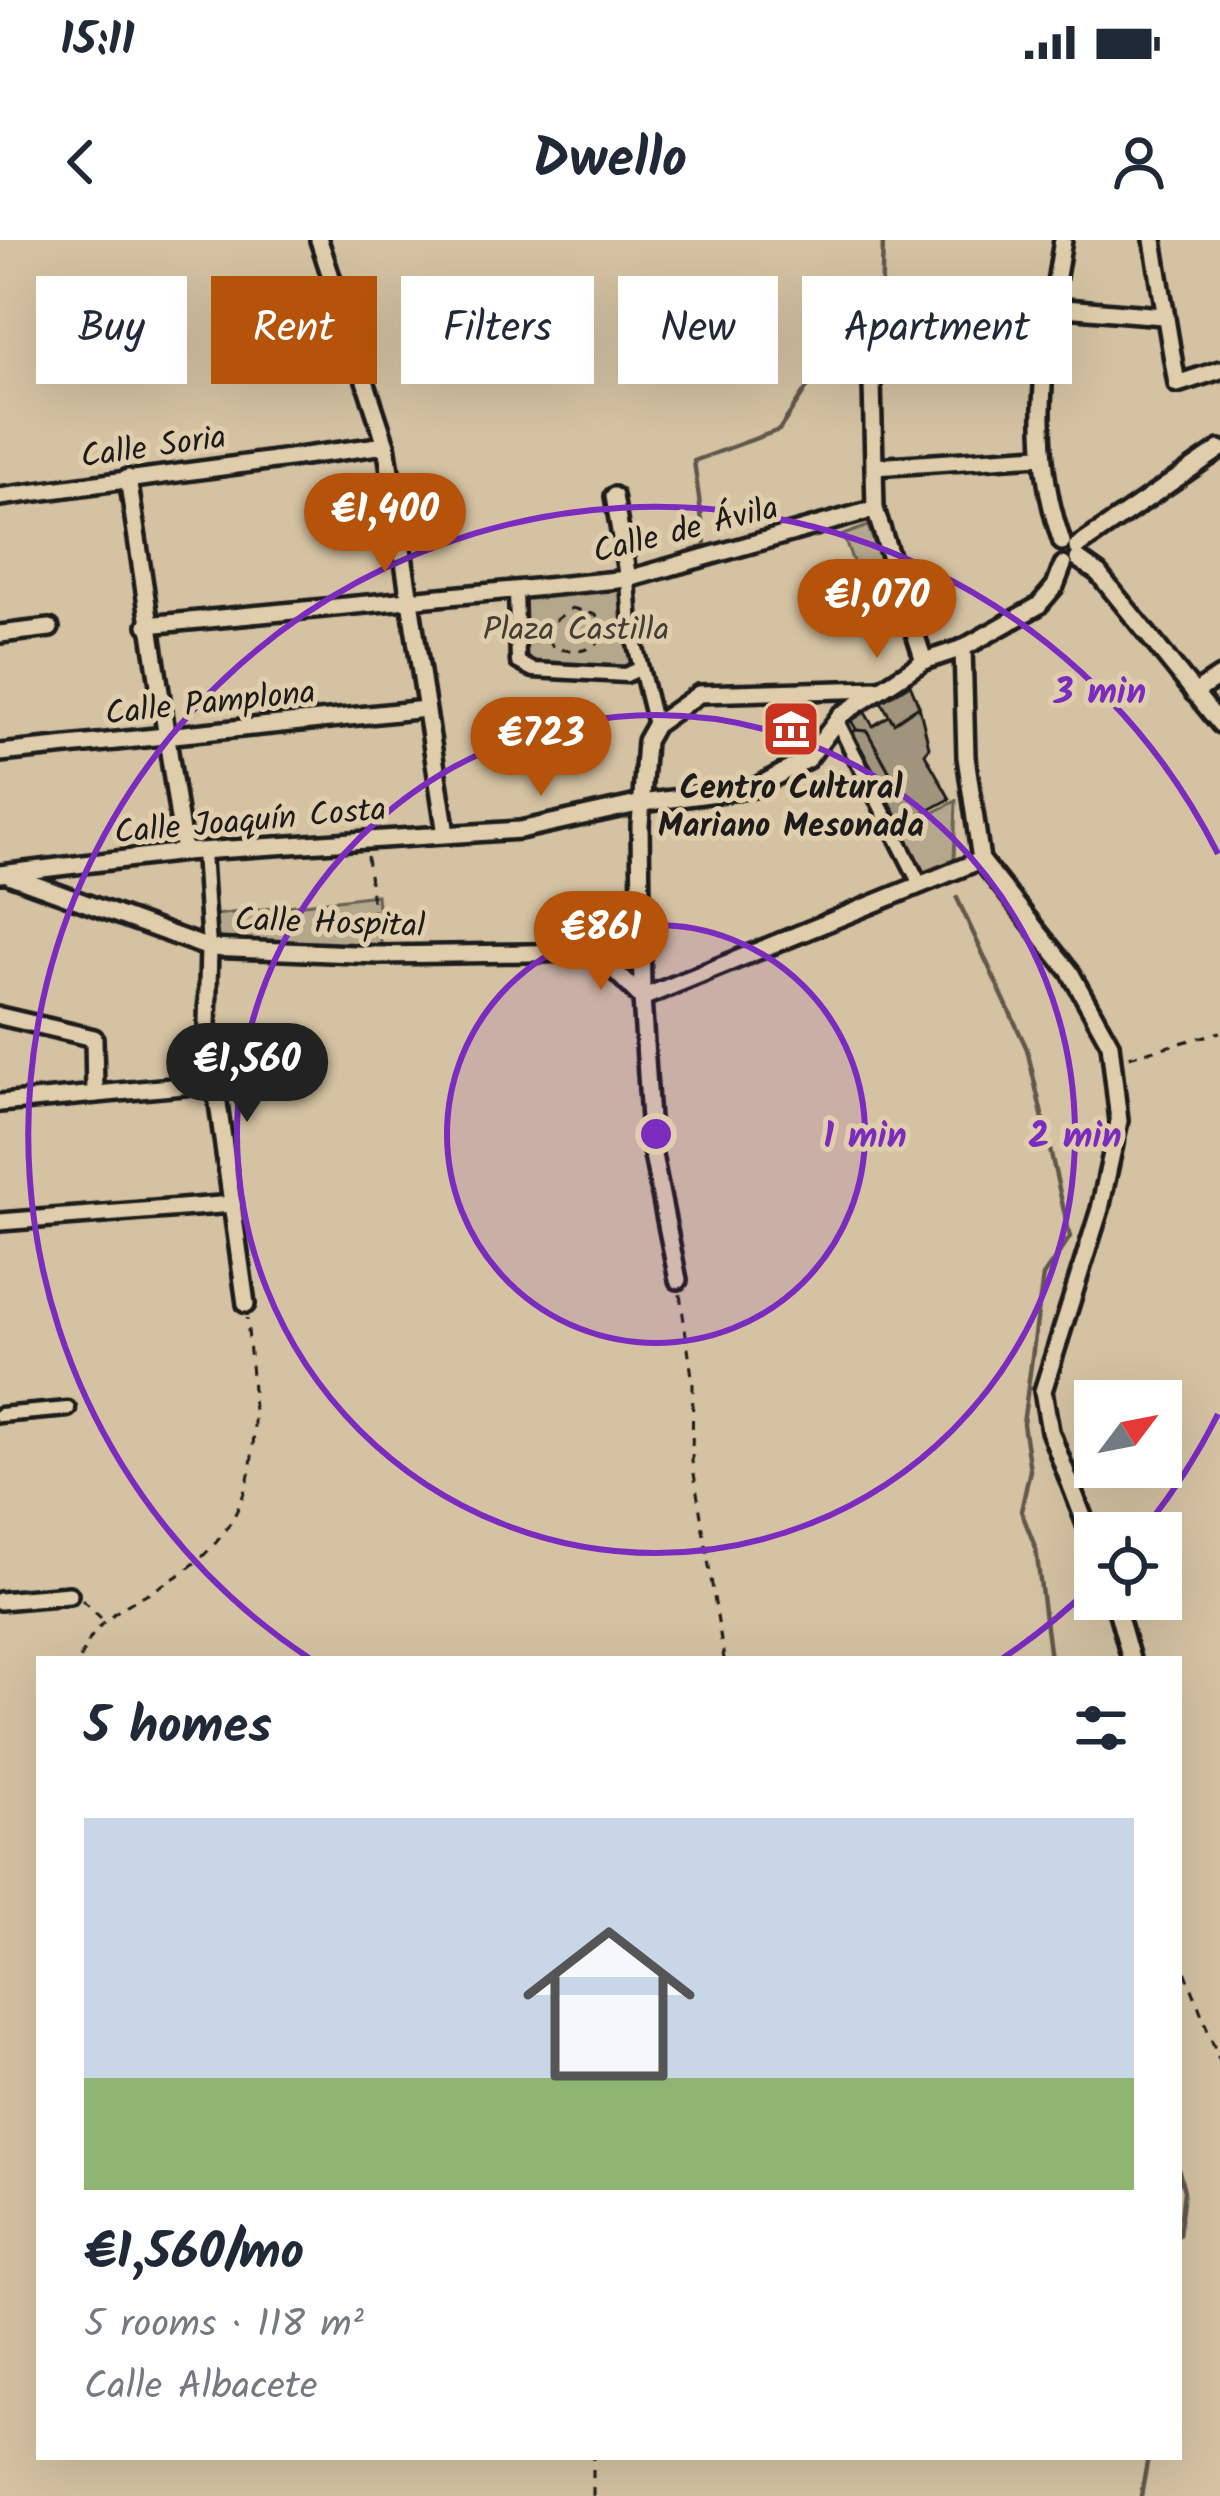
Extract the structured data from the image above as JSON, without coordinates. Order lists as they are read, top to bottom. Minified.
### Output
{"streets":{"street":["Calle Soria","Calle de Ávila","Calle Pamplona","Calle Joaquín Costa","Calle Hospital"]},"crossings":[["Calle Joaquín Costa","Calle Hospital"]],"parks":["Plaza Castilla"],"places":{"museum":["Centro Cultural Mariano Mesonada"]},"north":"top right","page":{"status":"15:11","header":"Dwello","chip":["Buy","Rent","Filters","New","Apartment"],"price":["€1,400","€1,070","€723","€861","€1,560"],"heading":"5 homes","list":[{"name":"€1,560/mo","note":"5 rooms · 118 m² · Calle Albacete"}]},"rings":["3 min","1 min","2 min"]}
